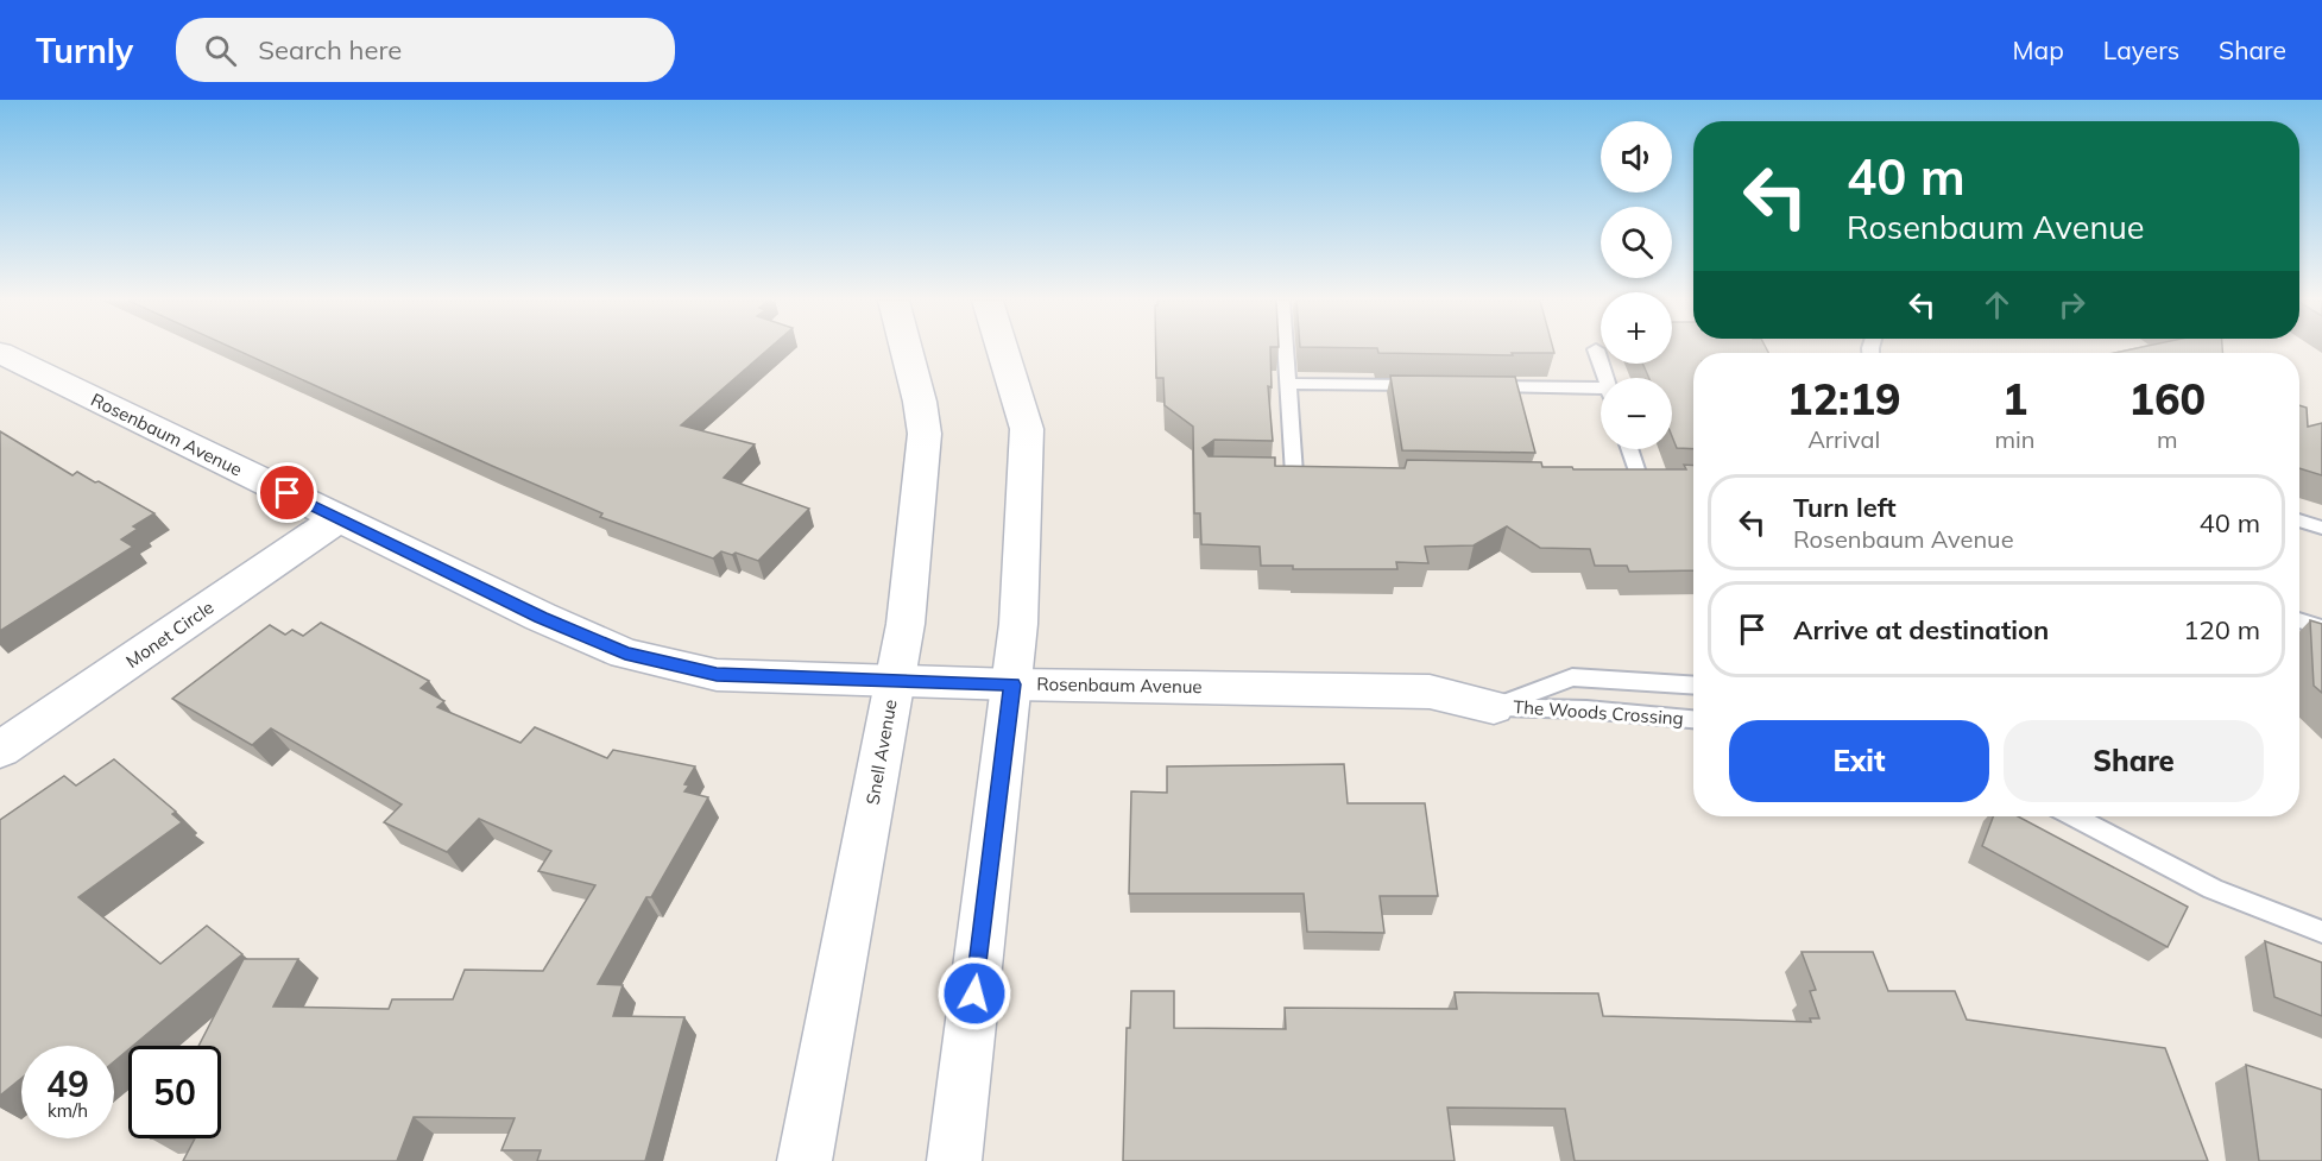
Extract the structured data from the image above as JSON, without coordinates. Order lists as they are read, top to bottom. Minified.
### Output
{"streets":{"street":["Rosenbaum Avenue","Monet Circle","Snell Avenue"],"lane":["The Woods Crossing"]},"crossings":[["Rosenbaum Avenue","Monet Circle"],["Rosenbaum Avenue","The Woods Crossing"],["Rosenbaum Avenue","Snell Avenue"]],"page":{"header":"Turnly","search":"Search here","nav":["Map","Layers","Share"],"map_buttons":["+","−"],"turn":["40 m","Rosenbaum Avenue"],"eta":["12:19","Arrival","1","min","160","m"],"list":[{"name":"Turn left","note":"Rosenbaum Avenue","value":"40 m"},{"name":"Arrive at destination","value":"120 m"}],"buttons":["Exit","Share"],"speed":"49 km/h","limit":"50"}}
